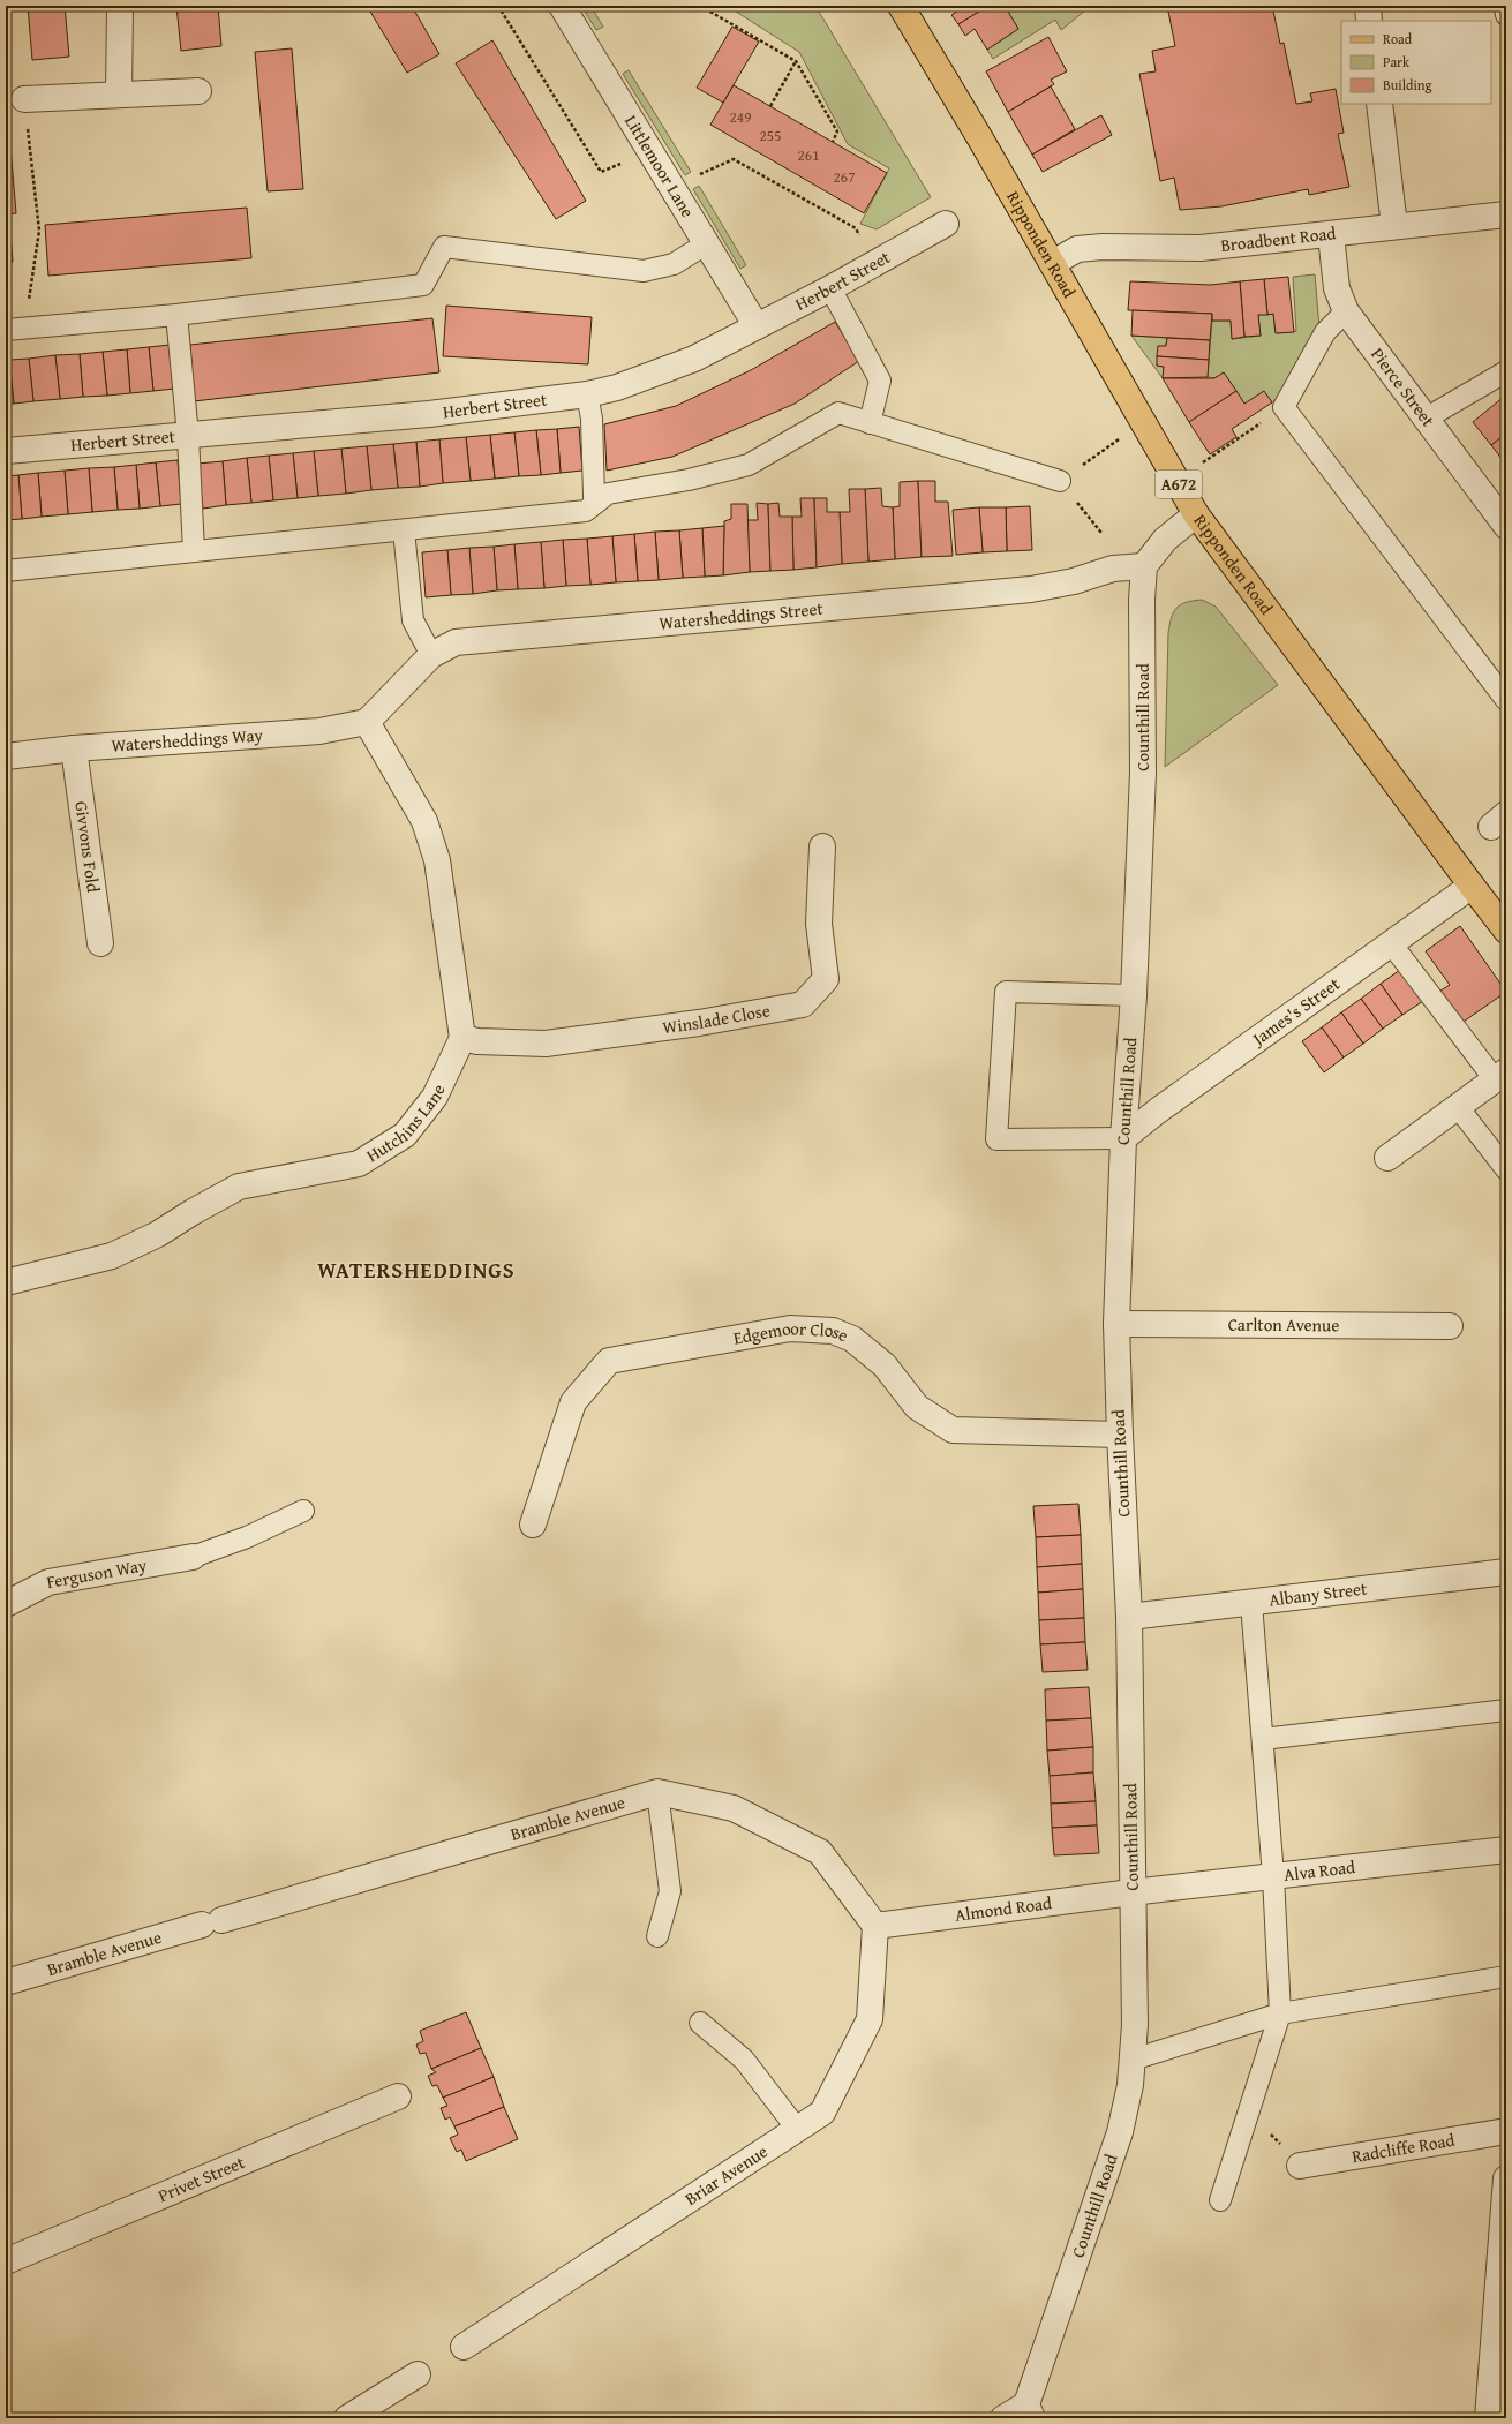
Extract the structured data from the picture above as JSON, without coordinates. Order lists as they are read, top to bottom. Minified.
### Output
{"streets":{"main road":["Ripponden Road","A672"],"street":["Littlemoor Lane","Broadbent Road","Herbert Street","Pierce Street","Watersheddings Street","Counthill Road","Watersheddings Way","Givvons Fold","James's Street","Winslade Close","Hutchins Lane","Carlton Avenue","Edgemoor Close","Ferguson Way","Albany Street","Bramble Avenue","Alva Road","Almond Road","Radcliffe Road","Briar Avenue","Privet Street"]},"crossings":[["Littlemoor Lane","Herbert Street"],["Broadbent Road","Ripponden Road"],["Broadbent Road","Pierce Street"],["Ripponden Road","James's Street"],["Watersheddings Street","Counthill Road"],["Watersheddings Street","Watersheddings Way"],["Counthill Road","James's Street"],["Counthill Road","Carlton Avenue"],["Counthill Road","Edgemoor Close"],["Counthill Road","Albany Street"],["Counthill Road","Alva Road"],["Counthill Road","Almond Road"],["Watersheddings Way","Givvons Fold"],["Winslade Close","Hutchins Lane"],["Bramble Avenue","Almond Road"],["Bramble Avenue","Briar Avenue"],["Alva Road","Almond Road"],["Almond Road","Briar Avenue"]],"districts":["WATERSHEDDINGS"],"house_numbers":["249","255","261","267"],"legend":["Road","Park","Building"]}
